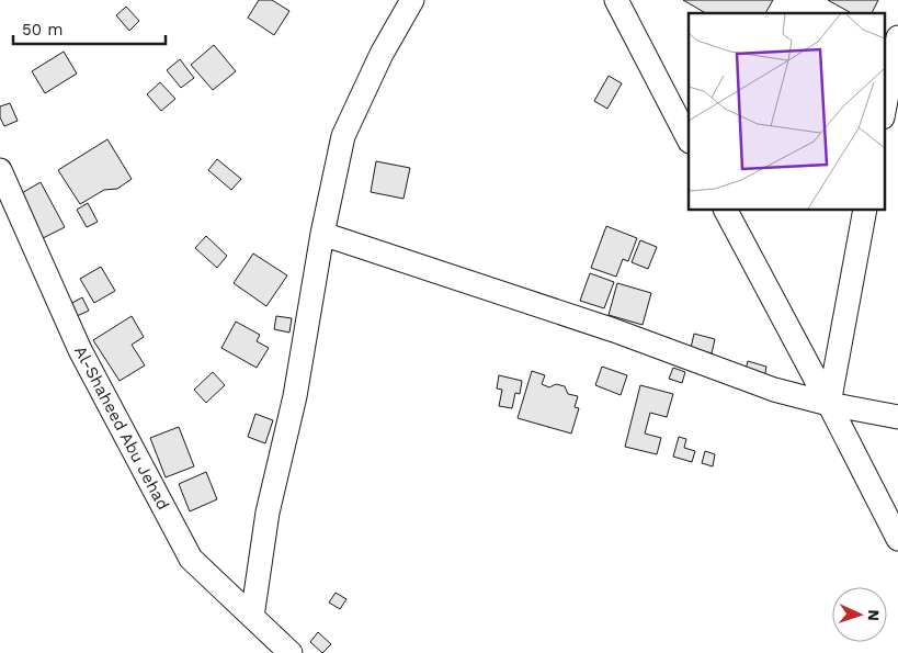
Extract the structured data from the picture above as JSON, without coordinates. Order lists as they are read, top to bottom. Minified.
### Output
{"streets":{"street":["Al-Shaheed Abu Jehad"]},"scale_bar":"50 m","north":"right"}
